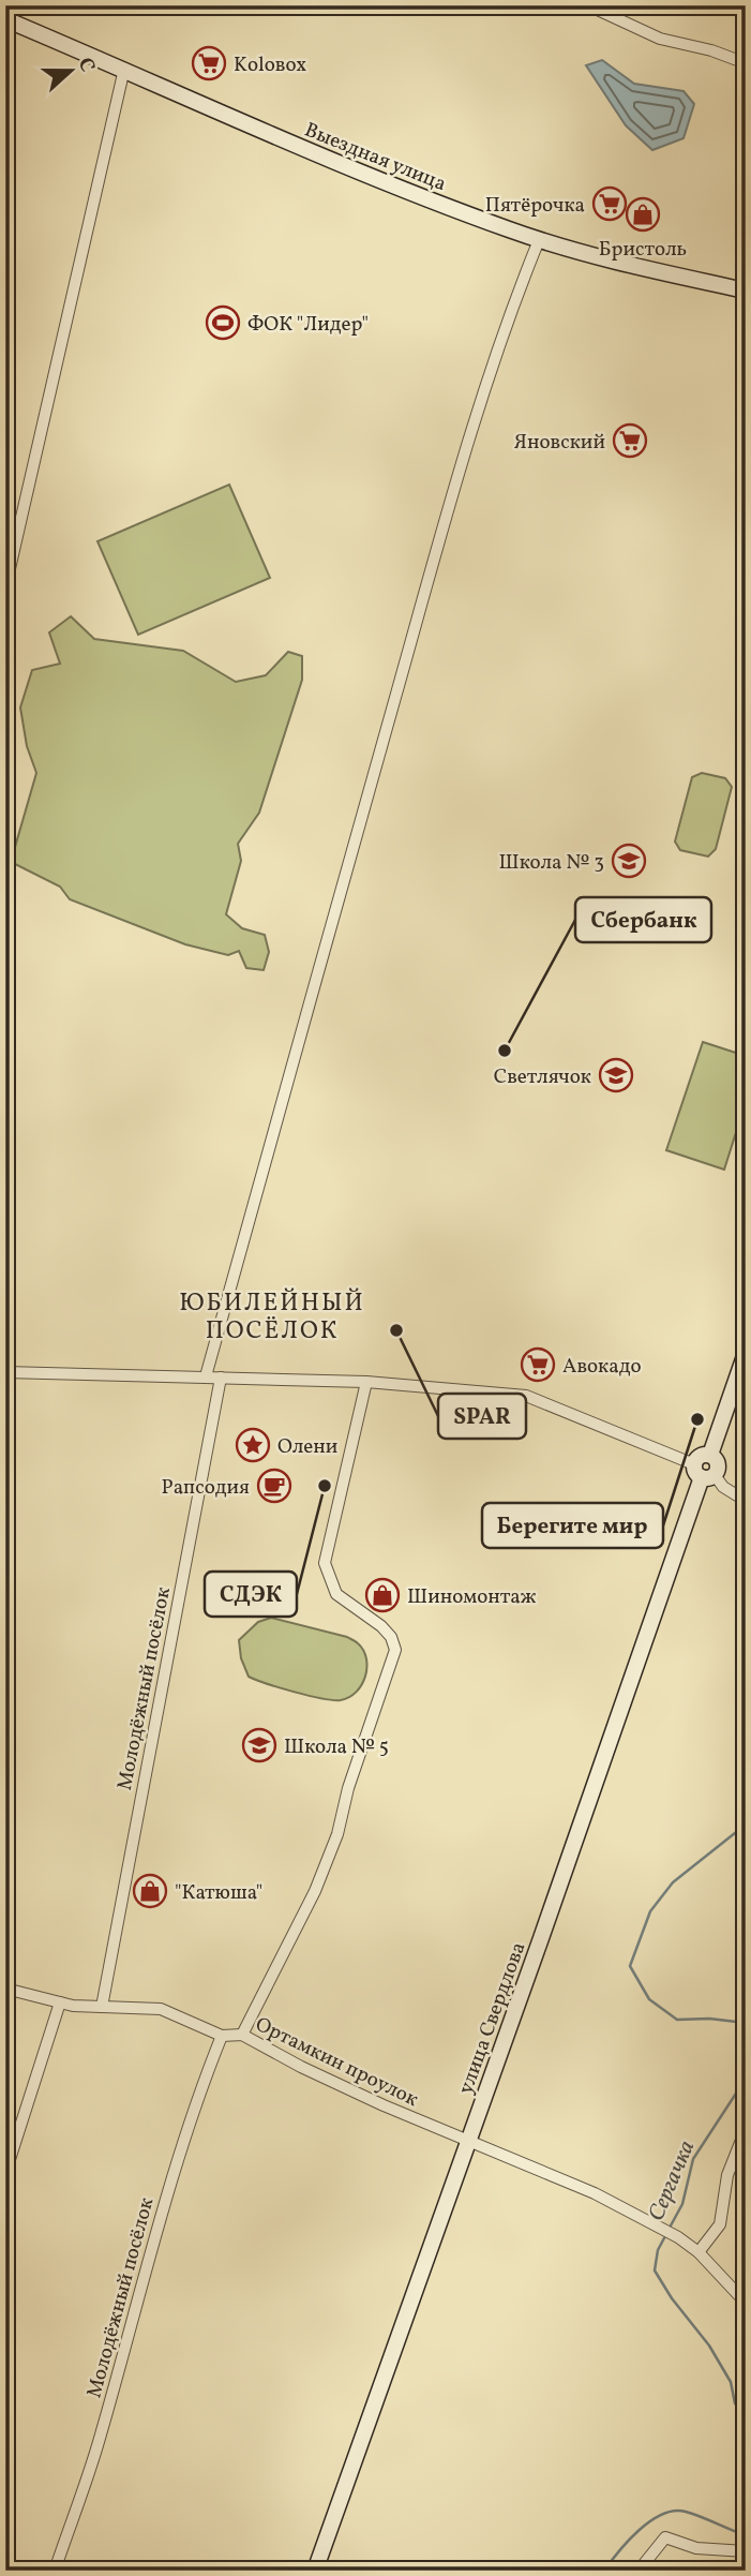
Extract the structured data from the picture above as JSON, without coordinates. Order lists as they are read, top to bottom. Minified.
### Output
{"streets":{"street":["Выездная улица","Молодёжный посёлок","улица Свердлова","Ортамкин проулок"]},"crossings":[["Молодёжный посёлок","Ортамкин проулок"],["улица Свердлова","Ортамкин проулок"]],"districts":["ЮБИЛЕЙНЫЙ ПОСЁЛОК"],"water":["Сергачка"],"places":{"supermarket":["Kоlовох","Пятёрочка","Яновский","Авокадо"],"shop":["Бристоль","Шиномонтаж","\"Катюша\""],"sports":["ФОК \"Лидер\""],"school or university":["Школа № 3","Светлячок","Школа № 5"],"other":["Сбербанк","SPAR","Берегите мир","СДЭК"],"place":["Олени"],"cafe":["Рапсодия"]},"north":"right"}
